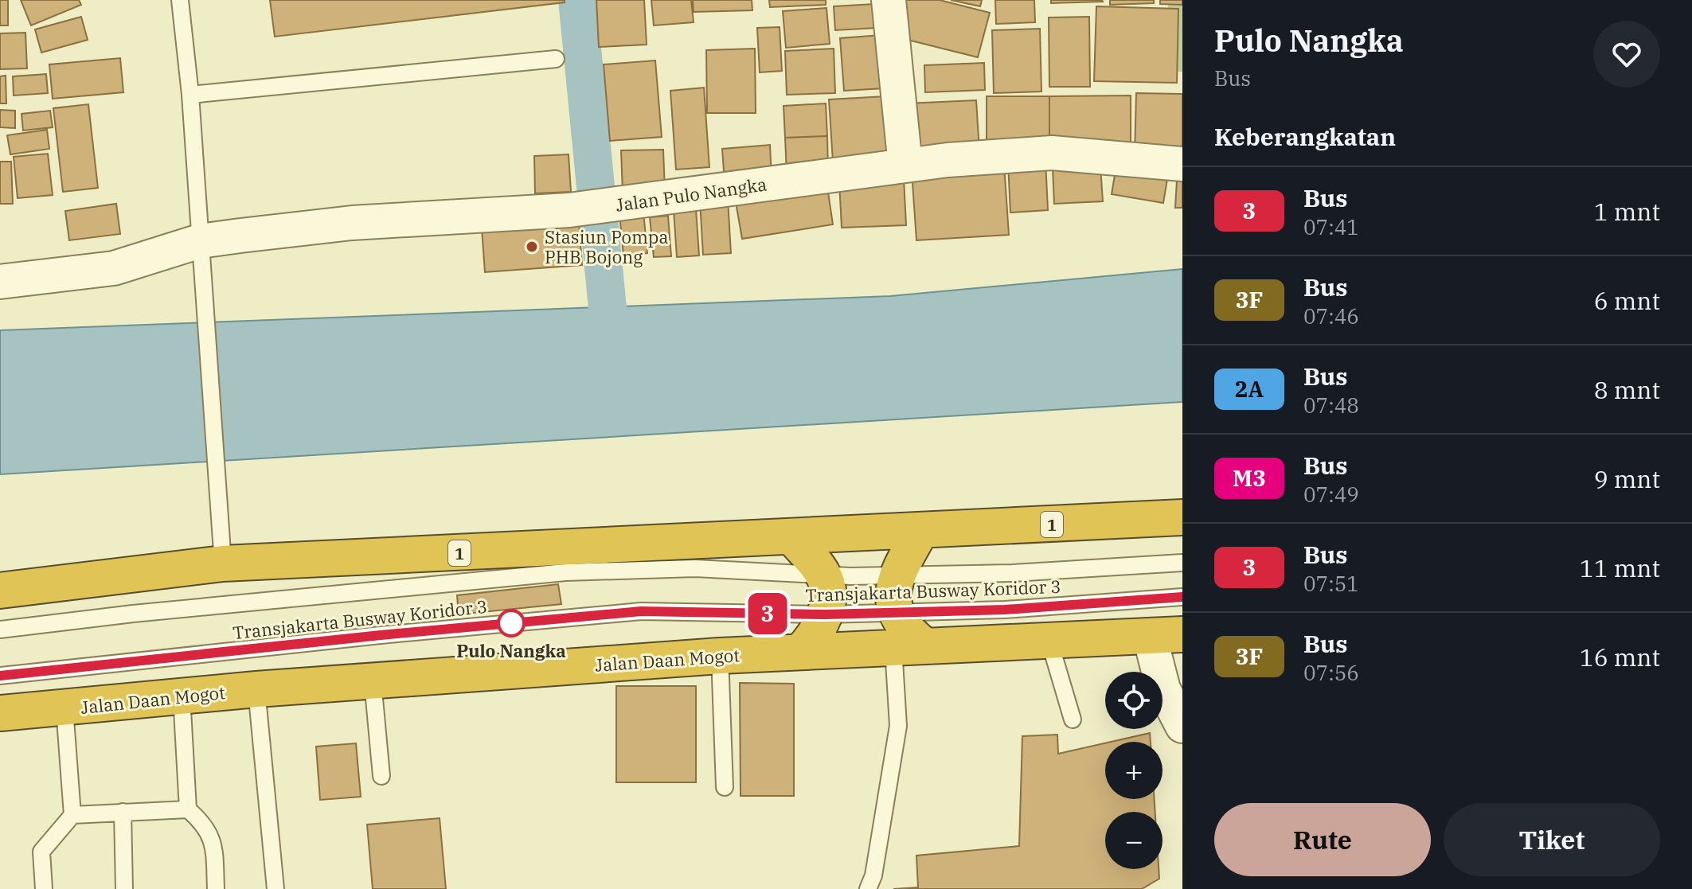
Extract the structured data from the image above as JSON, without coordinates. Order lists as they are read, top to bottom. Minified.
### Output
{"streets":{"highway":["1","Jalan Daan Mogot"],"street":["Jalan Pulo Nangka"],"lane":["Transjakarta Busway Koridor 3"]},"places":["Stasiun Pompa PHB Bojong","Pulo Nangka"],"lines":["bus line 3"],"page":{"on_map":"3","heading":[["Pulo Nangka","Bus"],"Keberangkatan"],"list":[{"mark":"3","name":"Bus","note":"07:41","value":"1 mnt"},{"mark":"3F","name":"Bus","note":"07:46","value":"6 mnt"},{"mark":"2A","name":"Bus","note":"07:48","value":"8 mnt"},{"mark":"M3","name":"Bus","note":"07:49","value":"9 mnt"},{"mark":"3","name":"Bus","note":"07:51","value":"11 mnt"},{"mark":"3F","name":"Bus","note":"07:56","value":"16 mnt"}],"map_buttons":["+","−"],"buttons":["Rute","Tiket"]}}
